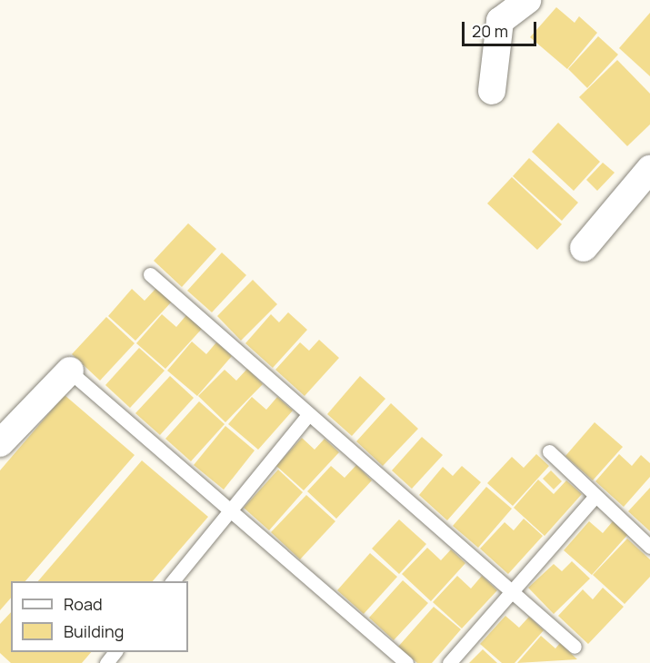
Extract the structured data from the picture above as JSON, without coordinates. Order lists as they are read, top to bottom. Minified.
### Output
{"legend":["Road","Building"],"scale_bar":"20 m"}
